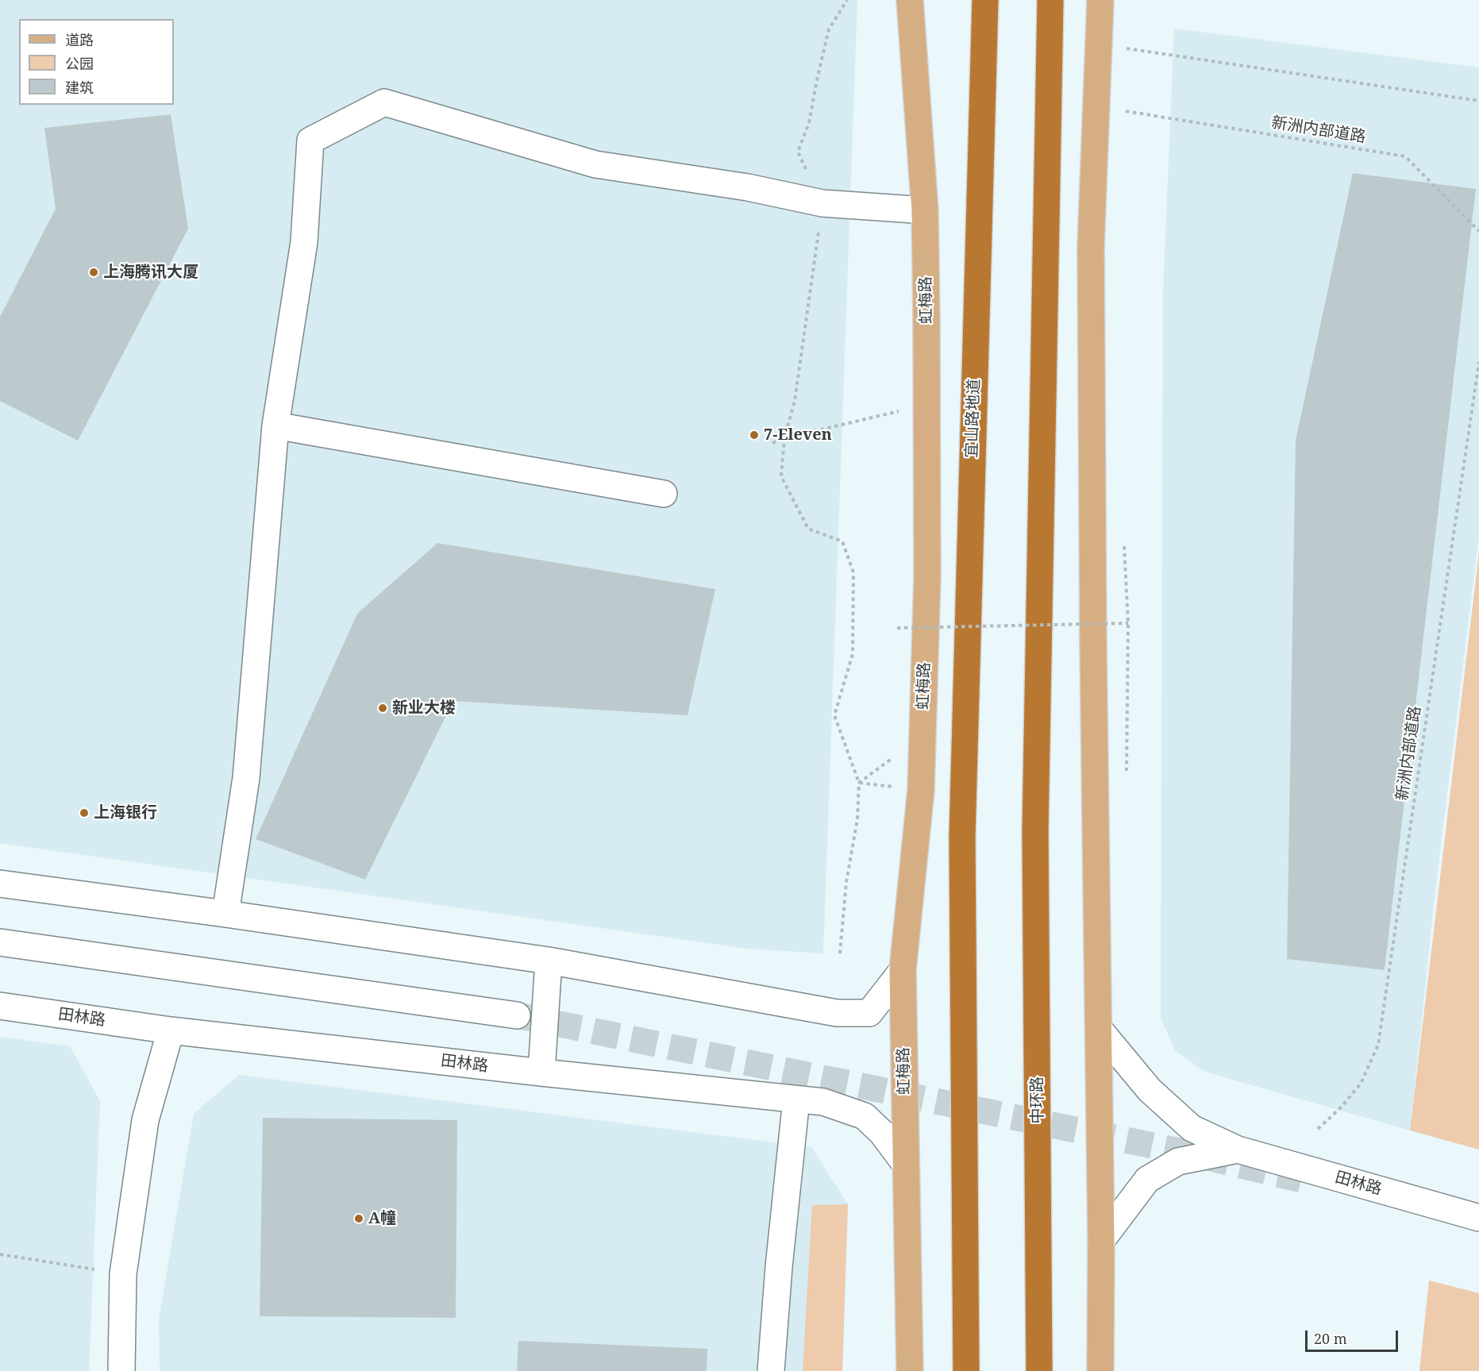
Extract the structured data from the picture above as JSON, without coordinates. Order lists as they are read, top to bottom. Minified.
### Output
{"streets":{"highway":["宜山路地道","中环路"],"main road":["虹梅路"],"street":["田林路"],"path":["新洲内部道路"]},"crossings":[["虹梅路","田林路"]],"places":["上海腾讯大厦","7-Eleven","新业大楼","上海银行","A幢"],"legend":["道路","公园","建筑"],"scale_bar":"20 m"}
